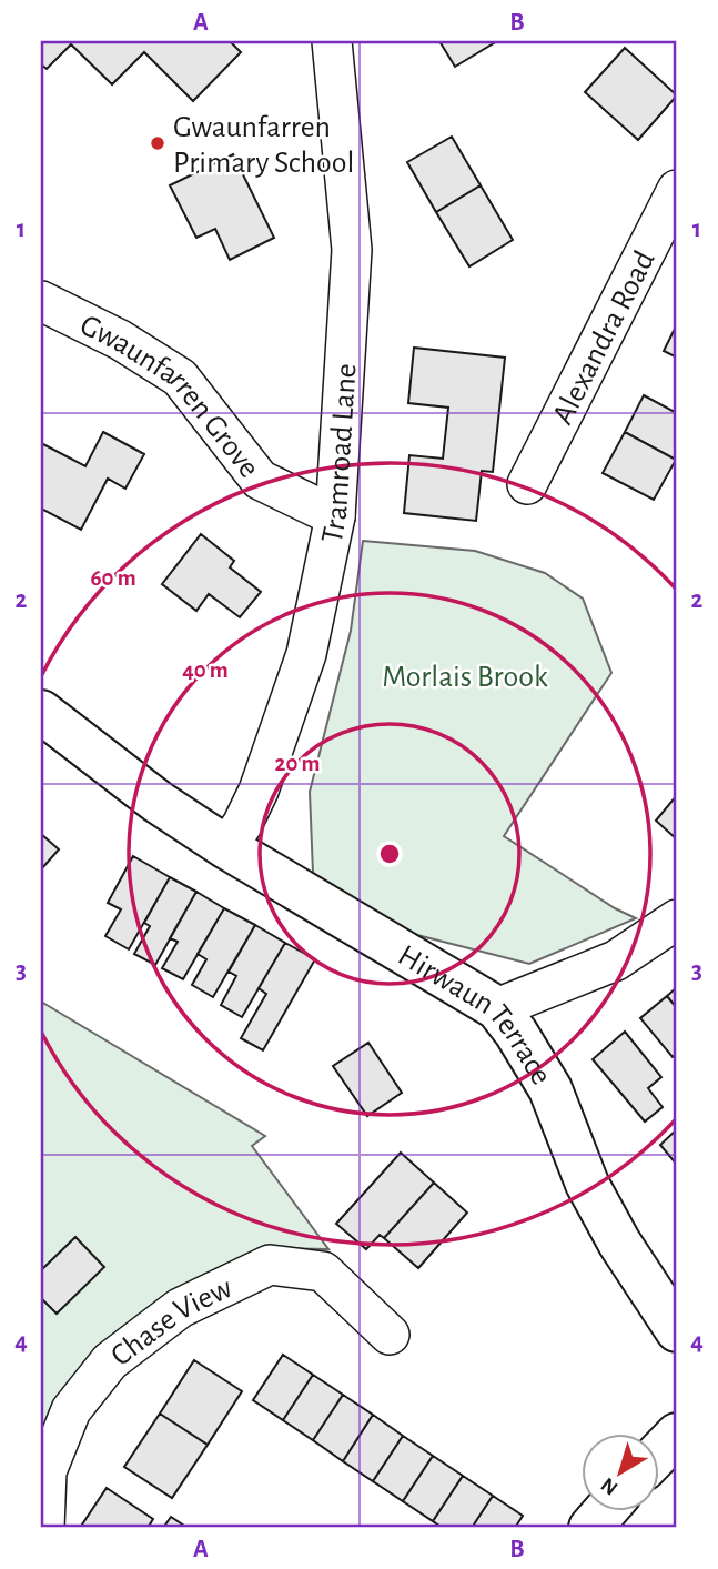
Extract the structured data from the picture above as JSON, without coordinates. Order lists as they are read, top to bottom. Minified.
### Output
{"streets":{"street":["Alexandra Road","Gwaunfarren Grove","Tramroad Lane","Hirwaun Terrace","Chase View"]},"crossings":[["Gwaunfarren Grove","Tramroad Lane"],["Tramroad Lane","Hirwaun Terrace"]],"parks":["Morlais Brook"],"places":["Gwaunfarren Primary School"],"north":"bottom left","grid":{"columns":["A","B"],"rows":["1","2","3","4"]},"rings":["60 m","40 m","20 m"]}
